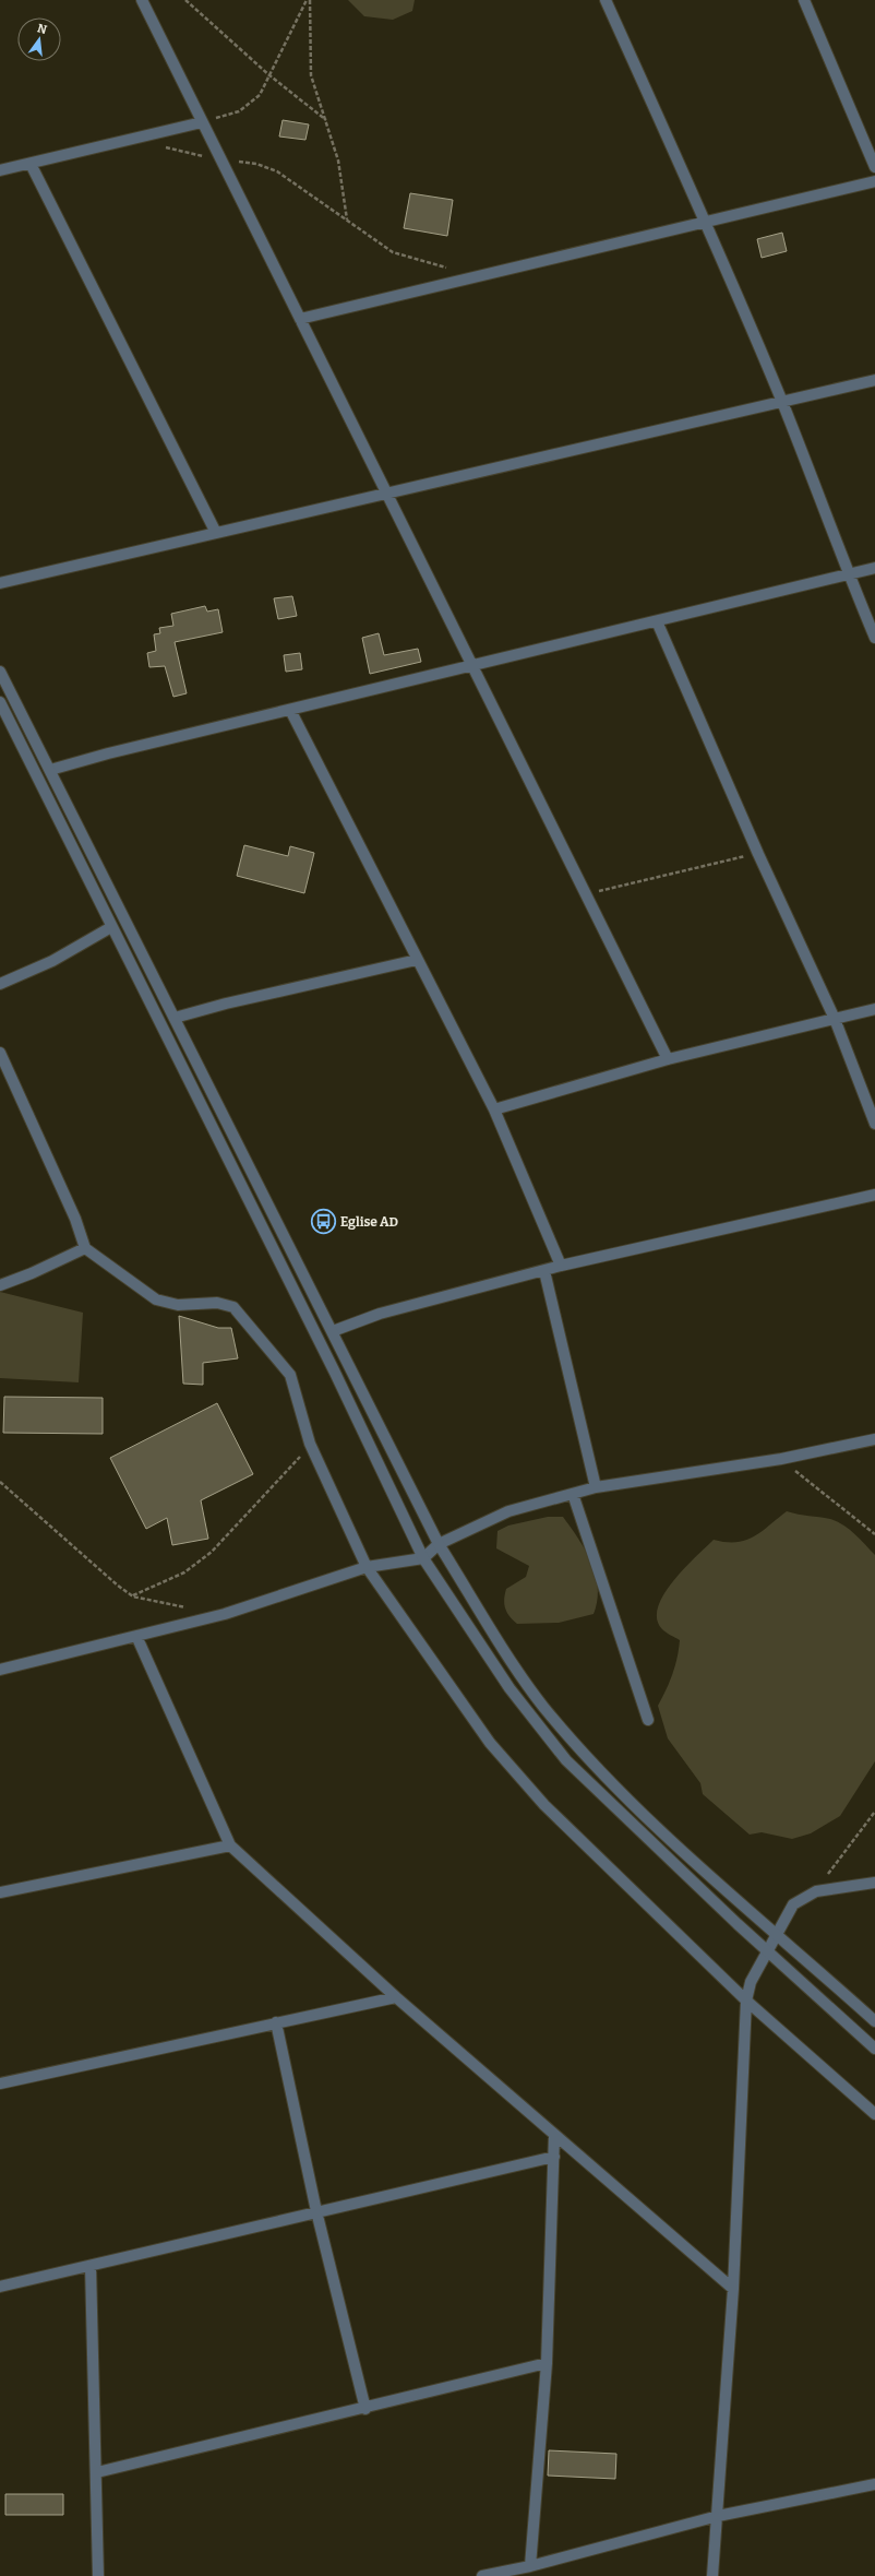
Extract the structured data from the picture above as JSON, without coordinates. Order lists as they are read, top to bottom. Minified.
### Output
{"places":{"bus stop":["Eglise AD"]},"north":"top"}
